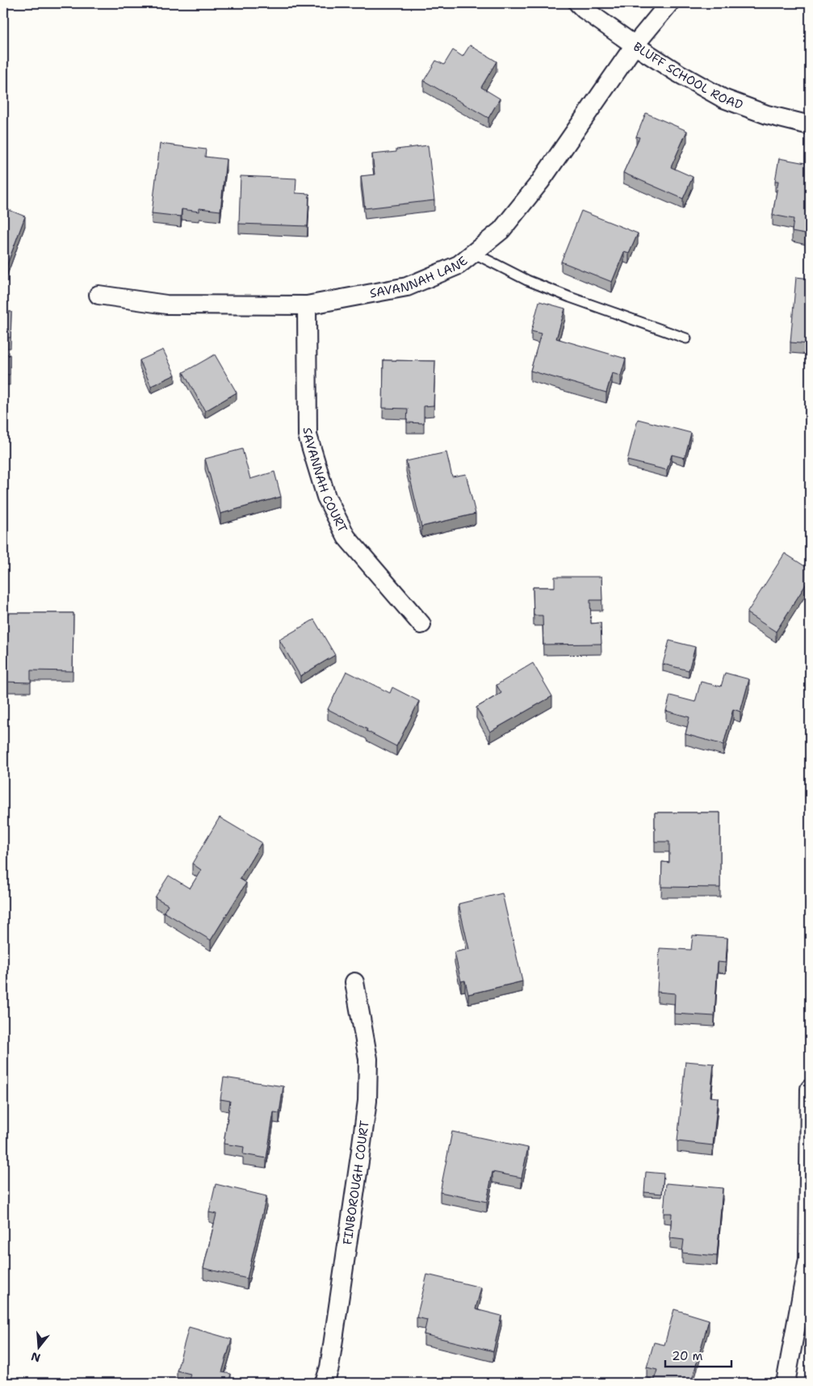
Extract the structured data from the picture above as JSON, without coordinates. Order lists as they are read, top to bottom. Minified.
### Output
{"streets":{"street":["BLUFF SCHOOL ROAD","SAVANNAH LANE","SAVANNAH COURT","FINBOROUGH COURT"]},"crossings":[["BLUFF SCHOOL ROAD","SAVANNAH LANE"],["SAVANNAH LANE","SAVANNAH COURT"]],"scale_bar":"20 m","north":"bottom"}
